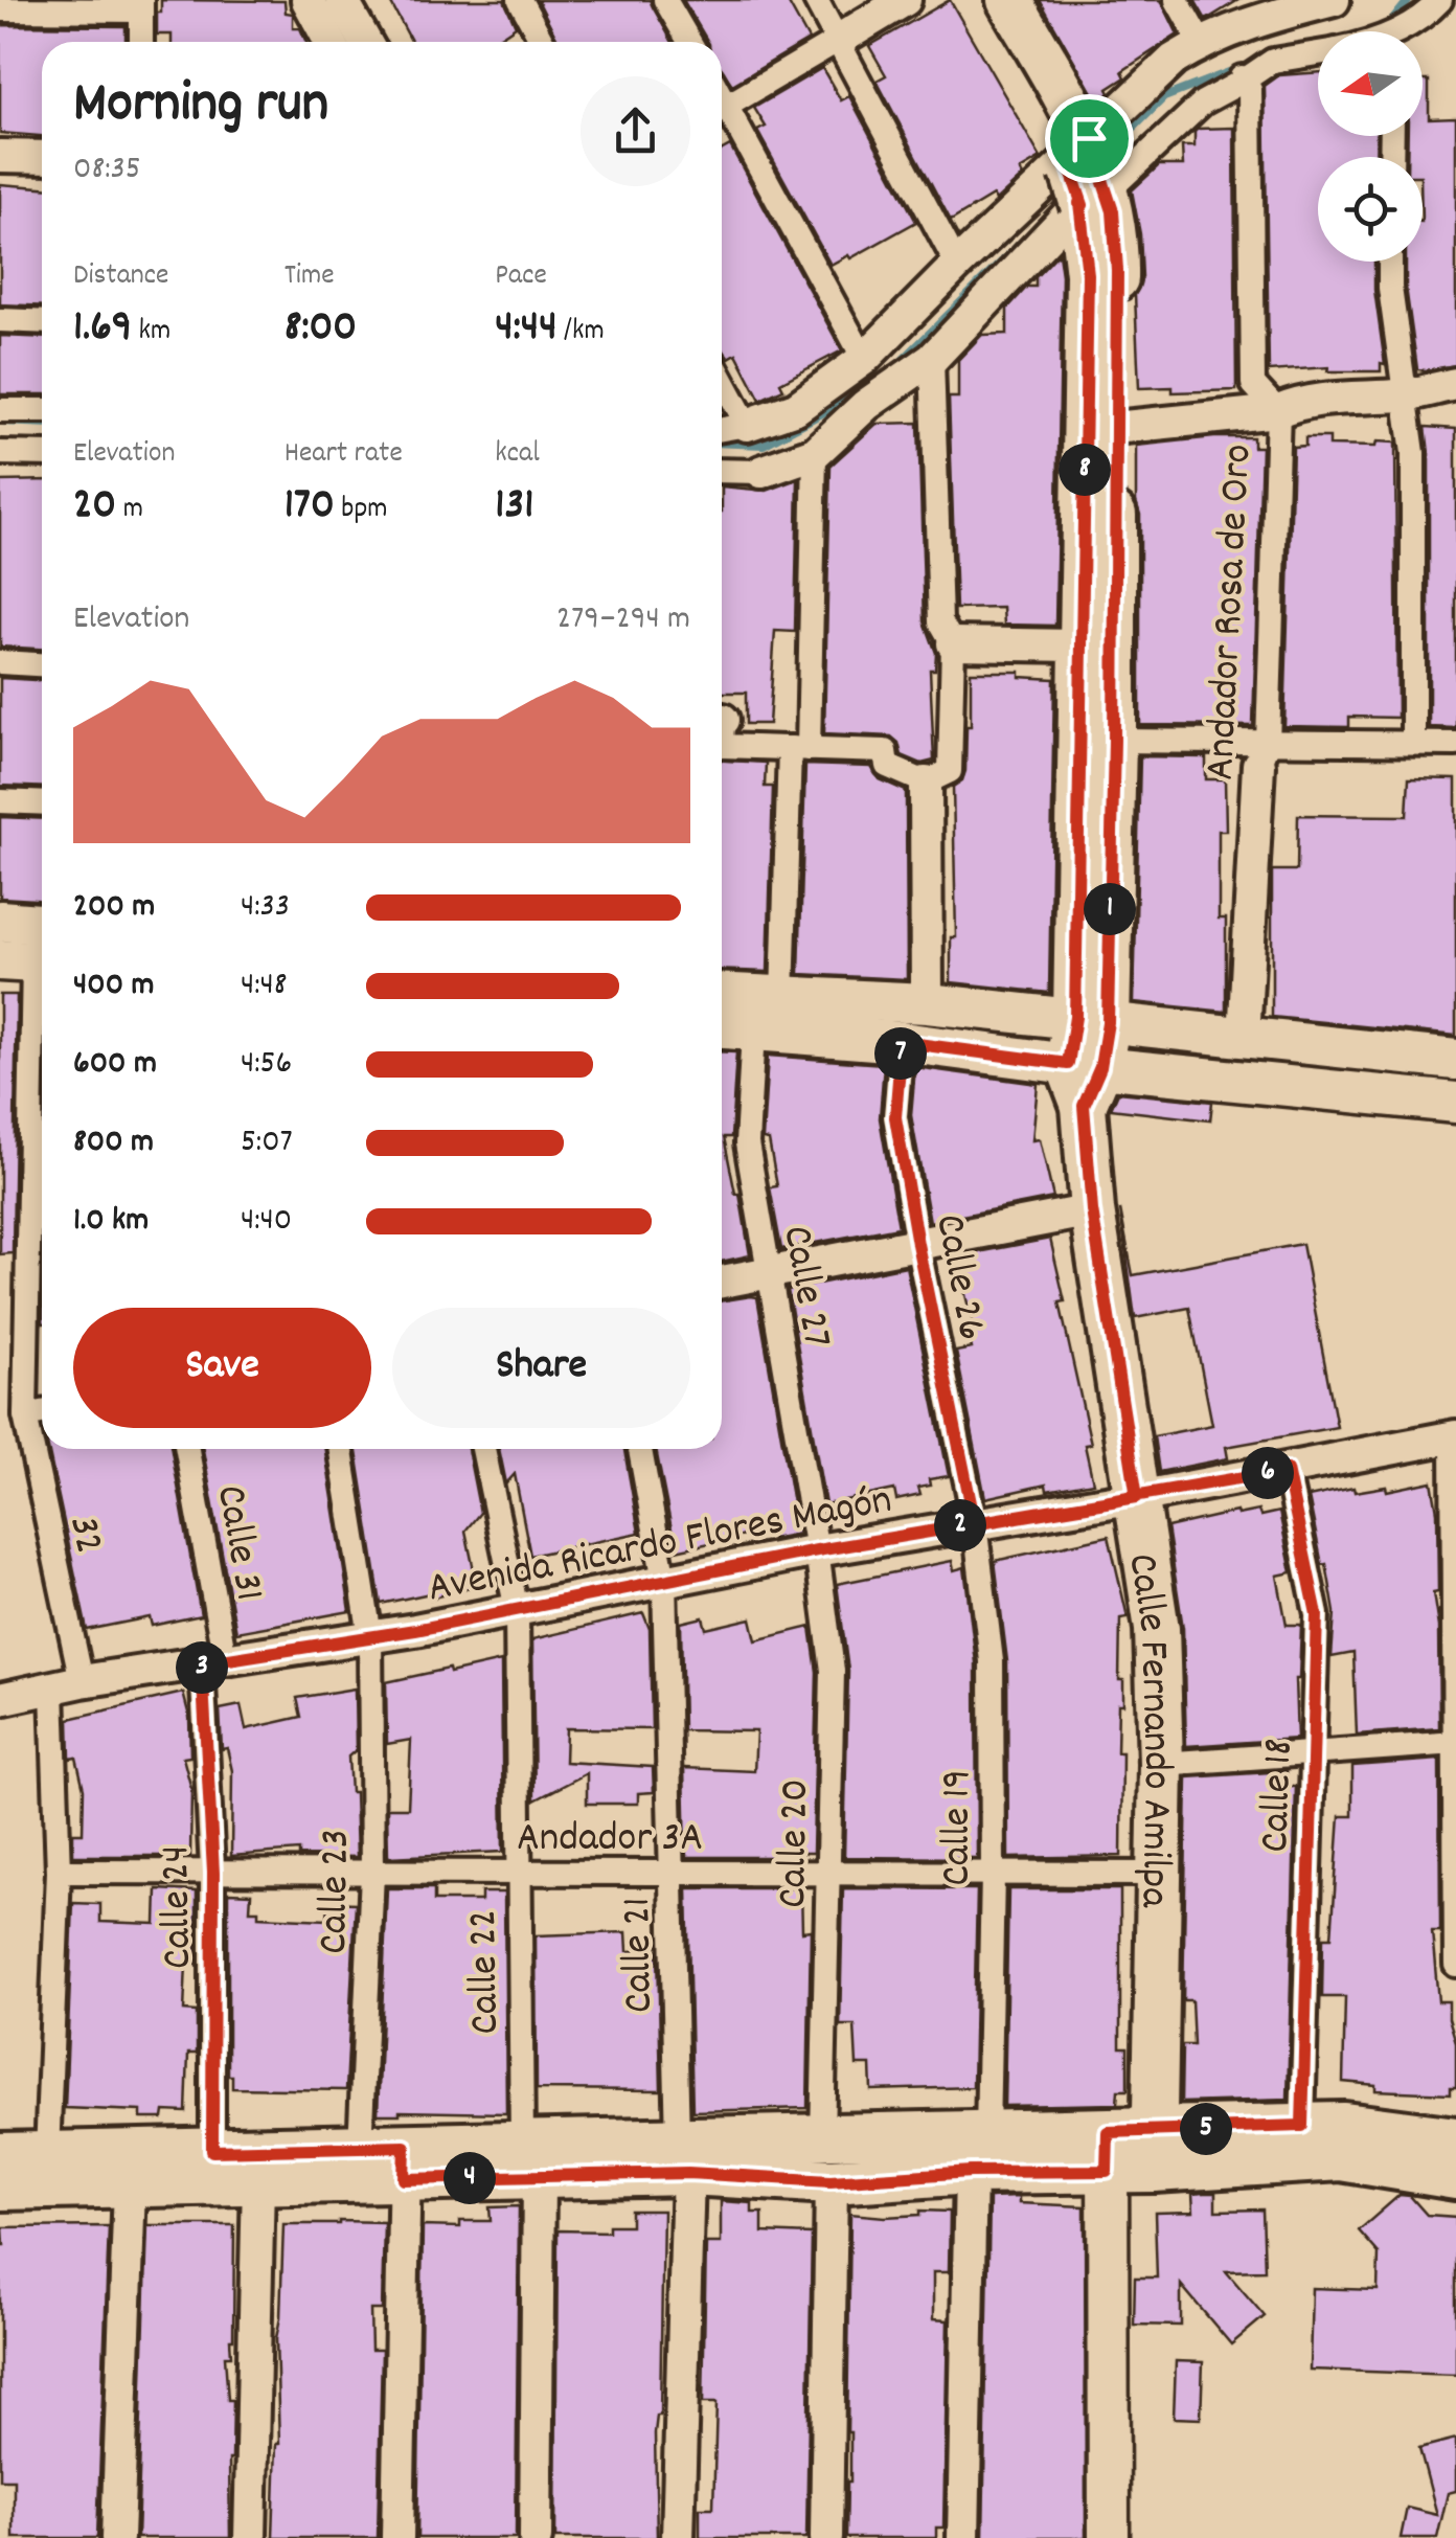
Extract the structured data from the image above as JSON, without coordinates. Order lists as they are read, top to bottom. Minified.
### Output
{"streets":{"main road":["Calle Fernando Amilpa"],"street":["Andador Rosa de Oro","Calle 26","Calle 27","32","Avenida Ricardo Flores Magón","Calle 31","Calle 18","Calle 19","Andador 3A","Calle 20","Calle 23","Calle 24","Calle 21","Calle 22"]},"crossings":[["Calle 26","Avenida Ricardo Flores Magón"],["Calle 26","Calle 19"],["Calle 27","Avenida Ricardo Flores Magón"],["Calle 27","Calle 20"],["32","Avenida Ricardo Flores Magón"],["32","Andador 3A"],["Avenida Ricardo Flores Magón","Calle 31"],["Avenida Ricardo Flores Magón","Calle Fernando Amilpa"],["Avenida Ricardo Flores Magón","Calle 18"],["Avenida Ricardo Flores Magón","Calle 19"],["Avenida Ricardo Flores Magón","Calle 20"],["Avenida Ricardo Flores Magón","Calle 23"],["Avenida Ricardo Flores Magón","Calle 24"],["Avenida Ricardo Flores Magón","Calle 21"],["Avenida Ricardo Flores Magón","Calle 22"],["Calle 31","Calle 24"],["Calle Fernando Amilpa","Andador 3A"],["Calle 19","Andador 3A"],["Andador 3A","Calle 20"],["Andador 3A","Calle 23"],["Andador 3A","Calle 24"],["Andador 3A","Calle 21"],["Andador 3A","Calle 22"]],"north":"left","page":{"heading":["Morning run","08:35"],"stats":[["Distance","1.69 km"],["Time","8:00"],["Pace","4:44 /km"],["Elevation","20 m"],["Heart rate","170 bpm"],["kcal","131"]],"pins":["8","1","7","6","2","3","5","4"],"chart":["Elevation","279–294 m"],"list":[{"name":"200 m","note":"4:33"},{"name":"400 m","note":"4:48"},{"name":"600 m","note":"4:56"},{"name":"800 m","note":"5:07"},{"name":"1.0 km","note":"4:40"}],"buttons":["Save","Share"]}}
